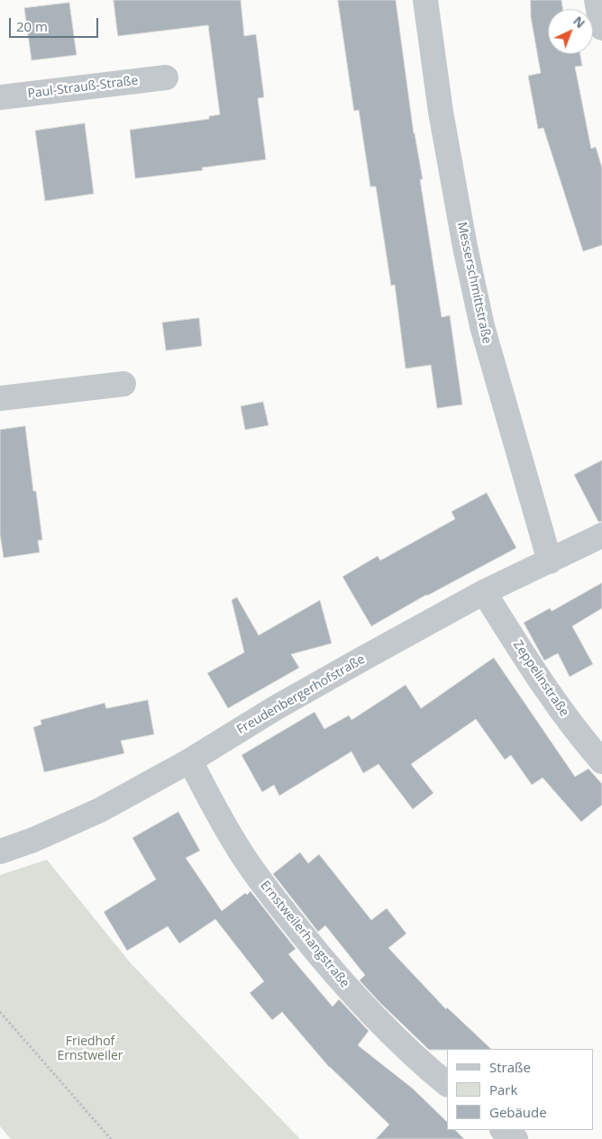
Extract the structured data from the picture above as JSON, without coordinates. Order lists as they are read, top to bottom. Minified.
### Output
{"streets":{"street":["Paul-Strauß-Straße","Messerschmittstraße","Zeppelinstraße","Freudenbergerhofstraße","Ernstweilerhangstraße"]},"crossings":[["Messerschmittstraße","Freudenbergerhofstraße"],["Zeppelinstraße","Freudenbergerhofstraße"],["Freudenbergerhofstraße","Ernstweilerhangstraße"]],"parks":["Friedhof Ernstweiler"],"legend":["Straße","Park","Gebäude"],"scale_bar":"20 m","north":"top right"}
